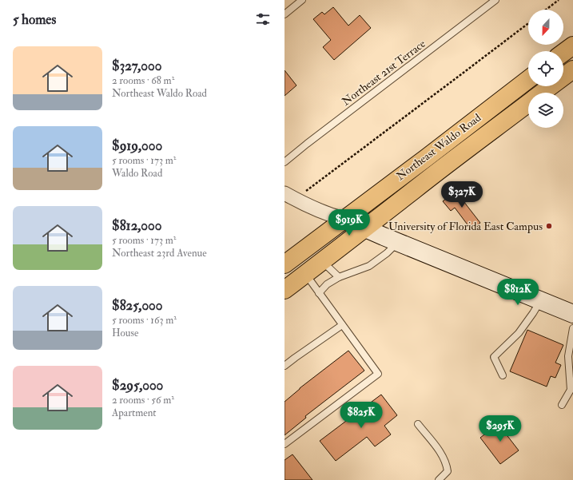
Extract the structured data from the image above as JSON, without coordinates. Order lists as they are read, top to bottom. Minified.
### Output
{"streets":{"highway":["Northeast Waldo Road"],"lane":["Northeast 21st Terrace"]},"places":["University of Florida East Campus"],"north":"bottom","page":{"heading":"5 homes","list":[{"name":"$327,000","note":"2 rooms · 68 m² · Northeast Waldo Road"},{"name":"$919,000","note":"5 rooms · 173 m² · Waldo Road"},{"name":"$812,000","note":"5 rooms · 173 m² · Northeast 23rd Avenue"},{"name":"$825,000","note":"5 rooms · 163 m² · House"},{"name":"$295,000","note":"2 rooms · 56 m² · Apartment"}],"price":["$327K","$919K","$812K","$825K","$295K"]}}
